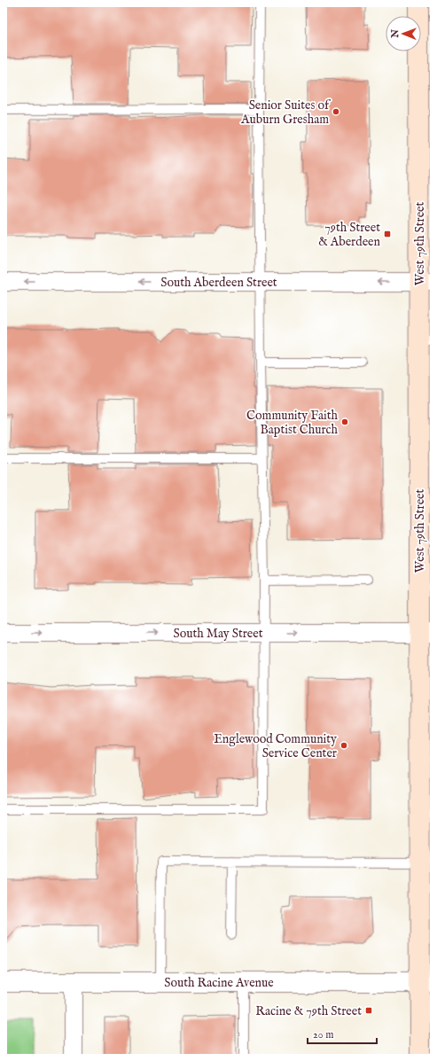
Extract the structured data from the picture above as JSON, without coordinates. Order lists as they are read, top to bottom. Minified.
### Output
{"streets":{"main road":["West 79th Street"],"street":["South Aberdeen Street","South May Street","South Racine Avenue"]},"crossings":[["West 79th Street","South Aberdeen Street"],["West 79th Street","South May Street"],["West 79th Street","South Racine Avenue"]],"one_way":["South Aberdeen Street","South May Street"],"places":{"other":["Senior Suites of Auburn Gresham","Community Faith Baptist Church","Englewood Community Service Center"],"transit":["79th Street & Aberdeen","Racine & 79th Street"]},"scale_bar":"20 m","north":"left"}
